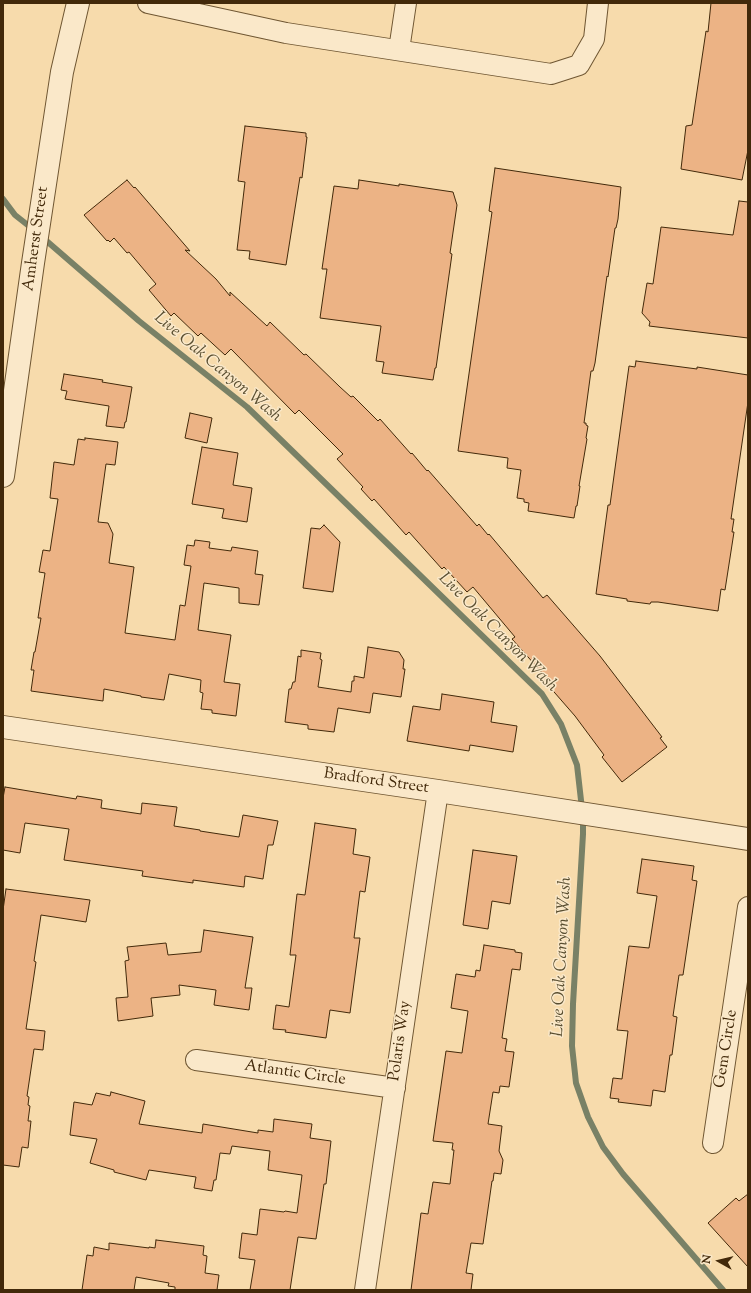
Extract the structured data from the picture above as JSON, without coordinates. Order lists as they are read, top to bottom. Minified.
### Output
{"streets":{"street":["Amherst Street","Bradford Street","Polaris Way","Gem Circle","Atlantic Circle"]},"crossings":[["Bradford Street","Polaris Way"],["Polaris Way","Atlantic Circle"]],"water":["Live Oak Canyon Wash"],"north":"left"}
